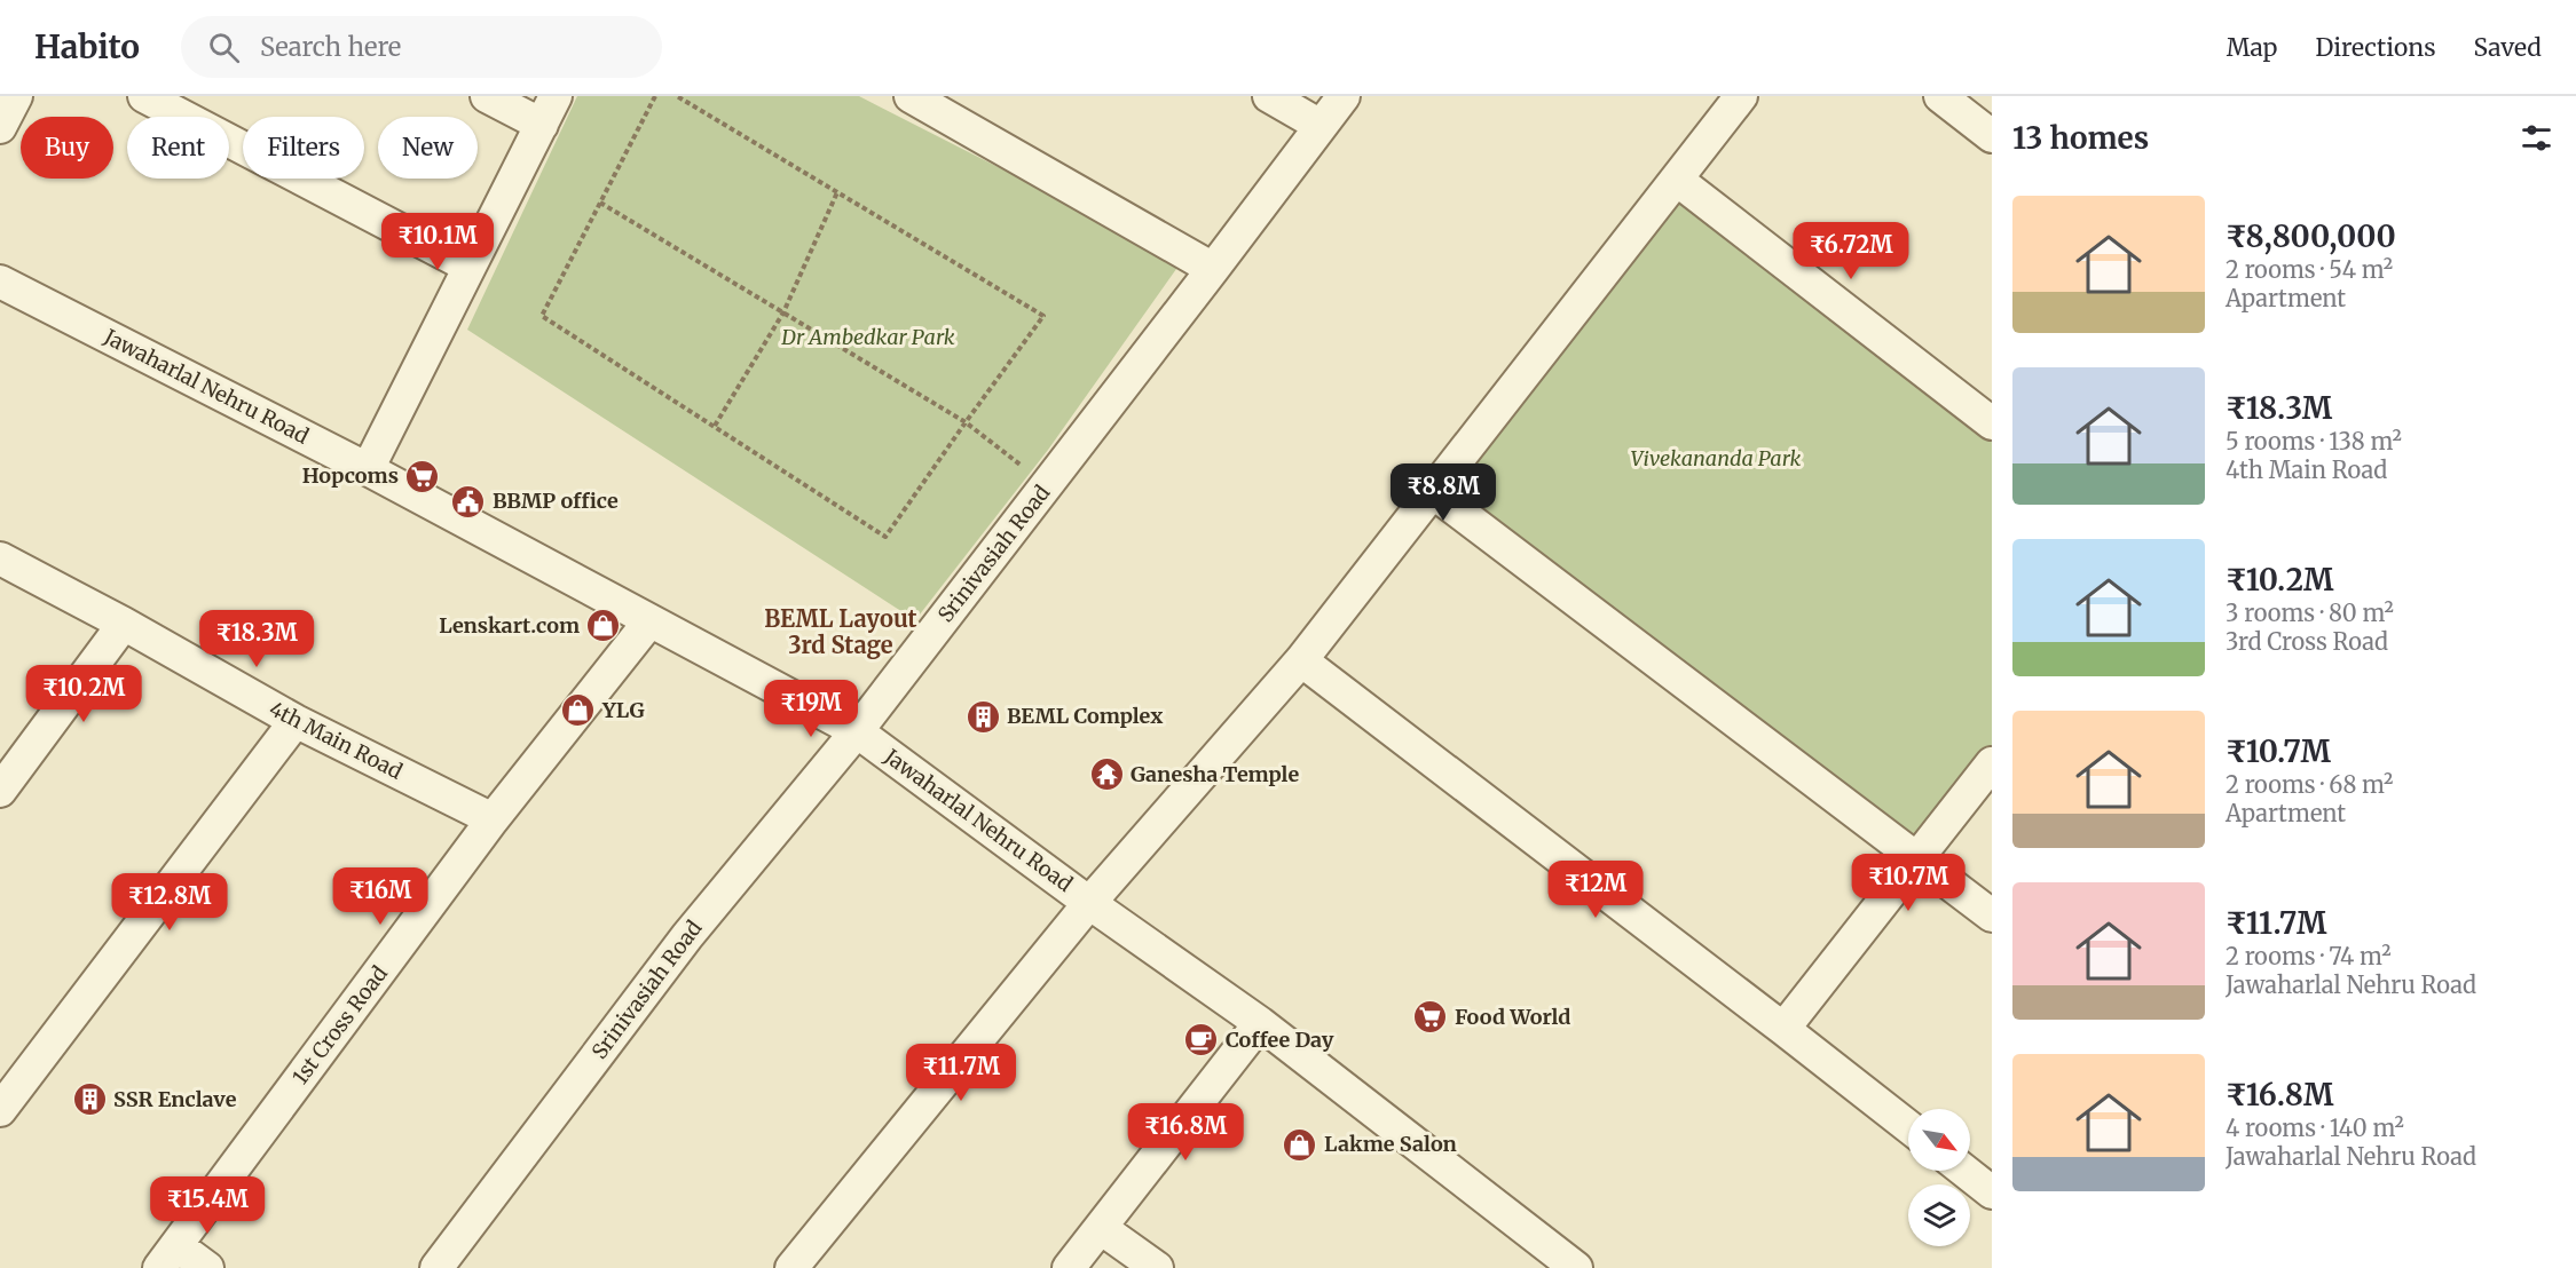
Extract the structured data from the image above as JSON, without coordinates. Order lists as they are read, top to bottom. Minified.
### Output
{"streets":{"street":["Jawaharlal Nehru Road","Srinivasiah Road","4th Main Road","1st Cross Road"]},"crossings":[["Jawaharlal Nehru Road","Srinivasiah Road"],["Jawaharlal Nehru Road","1st Cross Road"],["4th Main Road","1st Cross Road"]],"districts":["BEML Layout 3rd Stage"],"parks":["Dr Ambedkar Park","Vivekananda Park"],"places":{"supermarket":["Hopcoms","Food World"],"public building":["BBMP office"],"shop":["Lenskart.com","YLG","Lakme Salon"],"building":["BEML Complex","SSR Enclave"],"temple":["Ganesha Temple"],"cafe":["Coffee Day"]},"north":"bottom right","page":{"header":"Habito","search":"Search here","nav":["Map","Directions","Saved"],"heading":"13 homes","chip":["Buy","Rent","Filters","New"],"list":[{"name":"₹8,800,000","note":"2 rooms · 54 m² · Apartment"},{"name":"₹18.3M","note":"5 rooms · 138 m² · 4th Main Road"},{"name":"₹10.2M","note":"3 rooms · 80 m² · 3rd Cross Road"},{"name":"₹10.7M","note":"2 rooms · 68 m² · Apartment"},{"name":"₹11.7M","note":"2 rooms · 74 m² · Jawaharlal Nehru Road"},{"name":"₹16.8M","note":"4 rooms · 140 m² · Jawaharlal Nehru Road"}],"price":["₹10.1M","₹6.72M","₹8.8M","₹18.3M","₹10.2M","₹19M","₹10.7M","₹12M","₹16M","₹12.8M","₹11.7M","₹16.8M","₹15.4M"]}}
